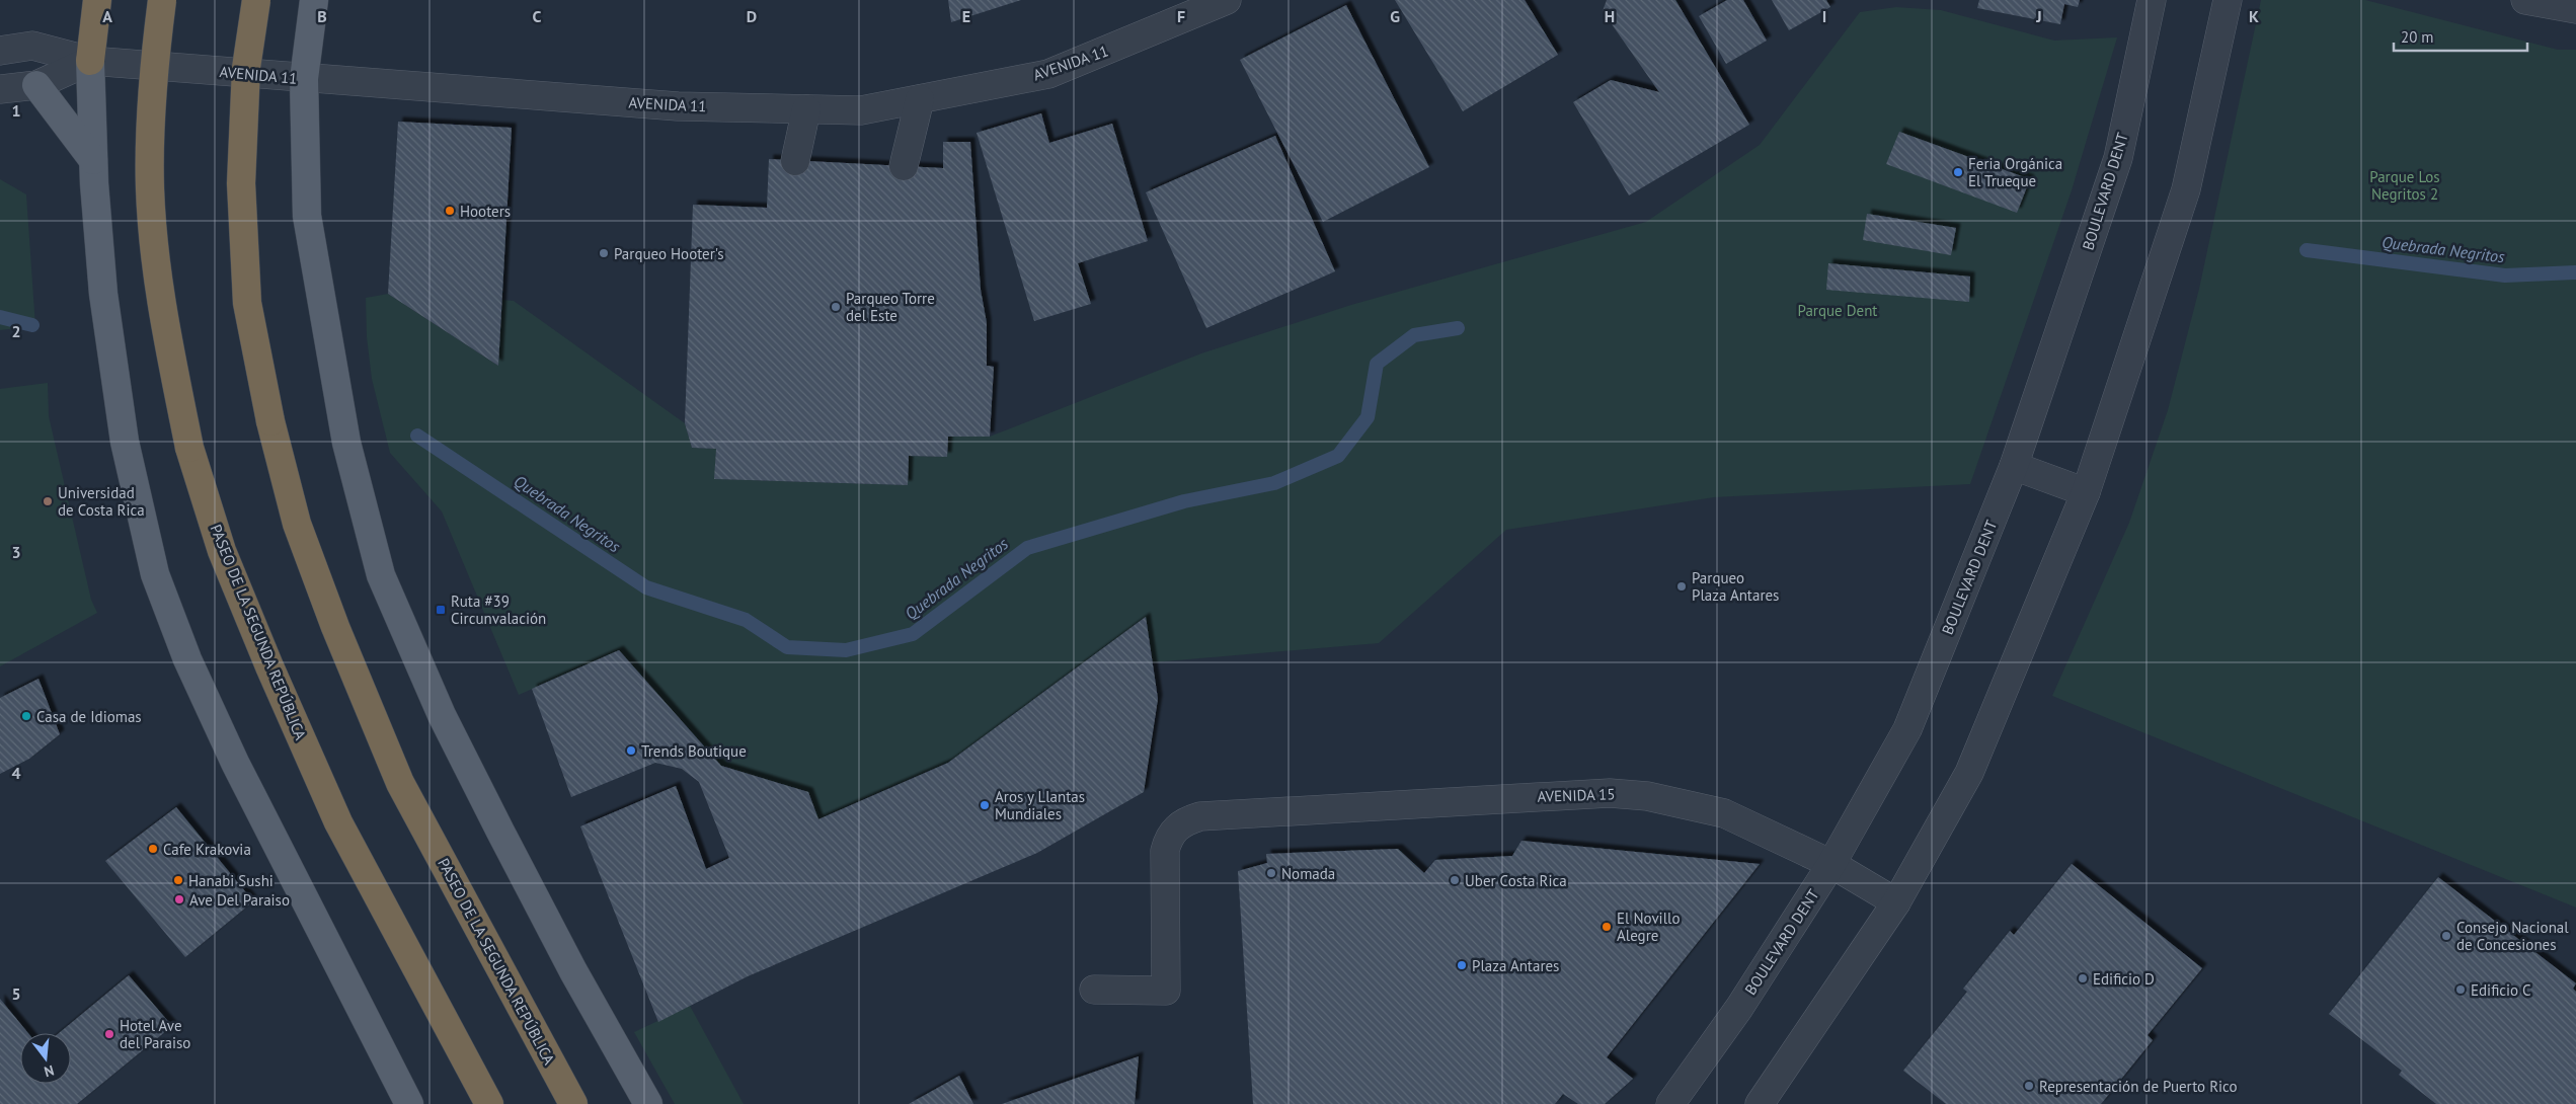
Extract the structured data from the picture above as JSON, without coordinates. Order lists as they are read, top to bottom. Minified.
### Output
{"streets":{"highway":["PASEO DE LA SEGUNDA REPÚBLICA"],"street":["AVENIDA 11","BOULEVARD DENT","AVENIDA 15"]},"crossings":[["BOULEVARD DENT","AVENIDA 15"]],"water":["Quebrada Negritos"],"parks":["Parque Los Negritos 2","Parque Dent"],"places":{"other":["Feria Orgánica El Trueque","Hooters","Parqueo Hooter's","Parqueo Torre del Este","Universidad de Costa Rica","Parqueo Plaza Antares","Casa de Idiomas","Trends Boutique","Aros y Llantas Mundiales","Cafe Krakovia","Nomada","Hanabi Sushi","Uber Costa Rica","Ave Del Paraiso","El Novillo Alegre","Consejo Nacional de Concesiones","Plaza Antares","Edificio D","Edificio C","Hotel Ave del Paraiso","Representación de Puerto Rico"],"transit":["Ruta #39 Circunvalación"]},"scale_bar":"20 m","north":"bottom","grid":{"columns":["A","B","C","D","E","F","G","H","I","J","K"],"rows":["1","2","3","4","5"]}}
